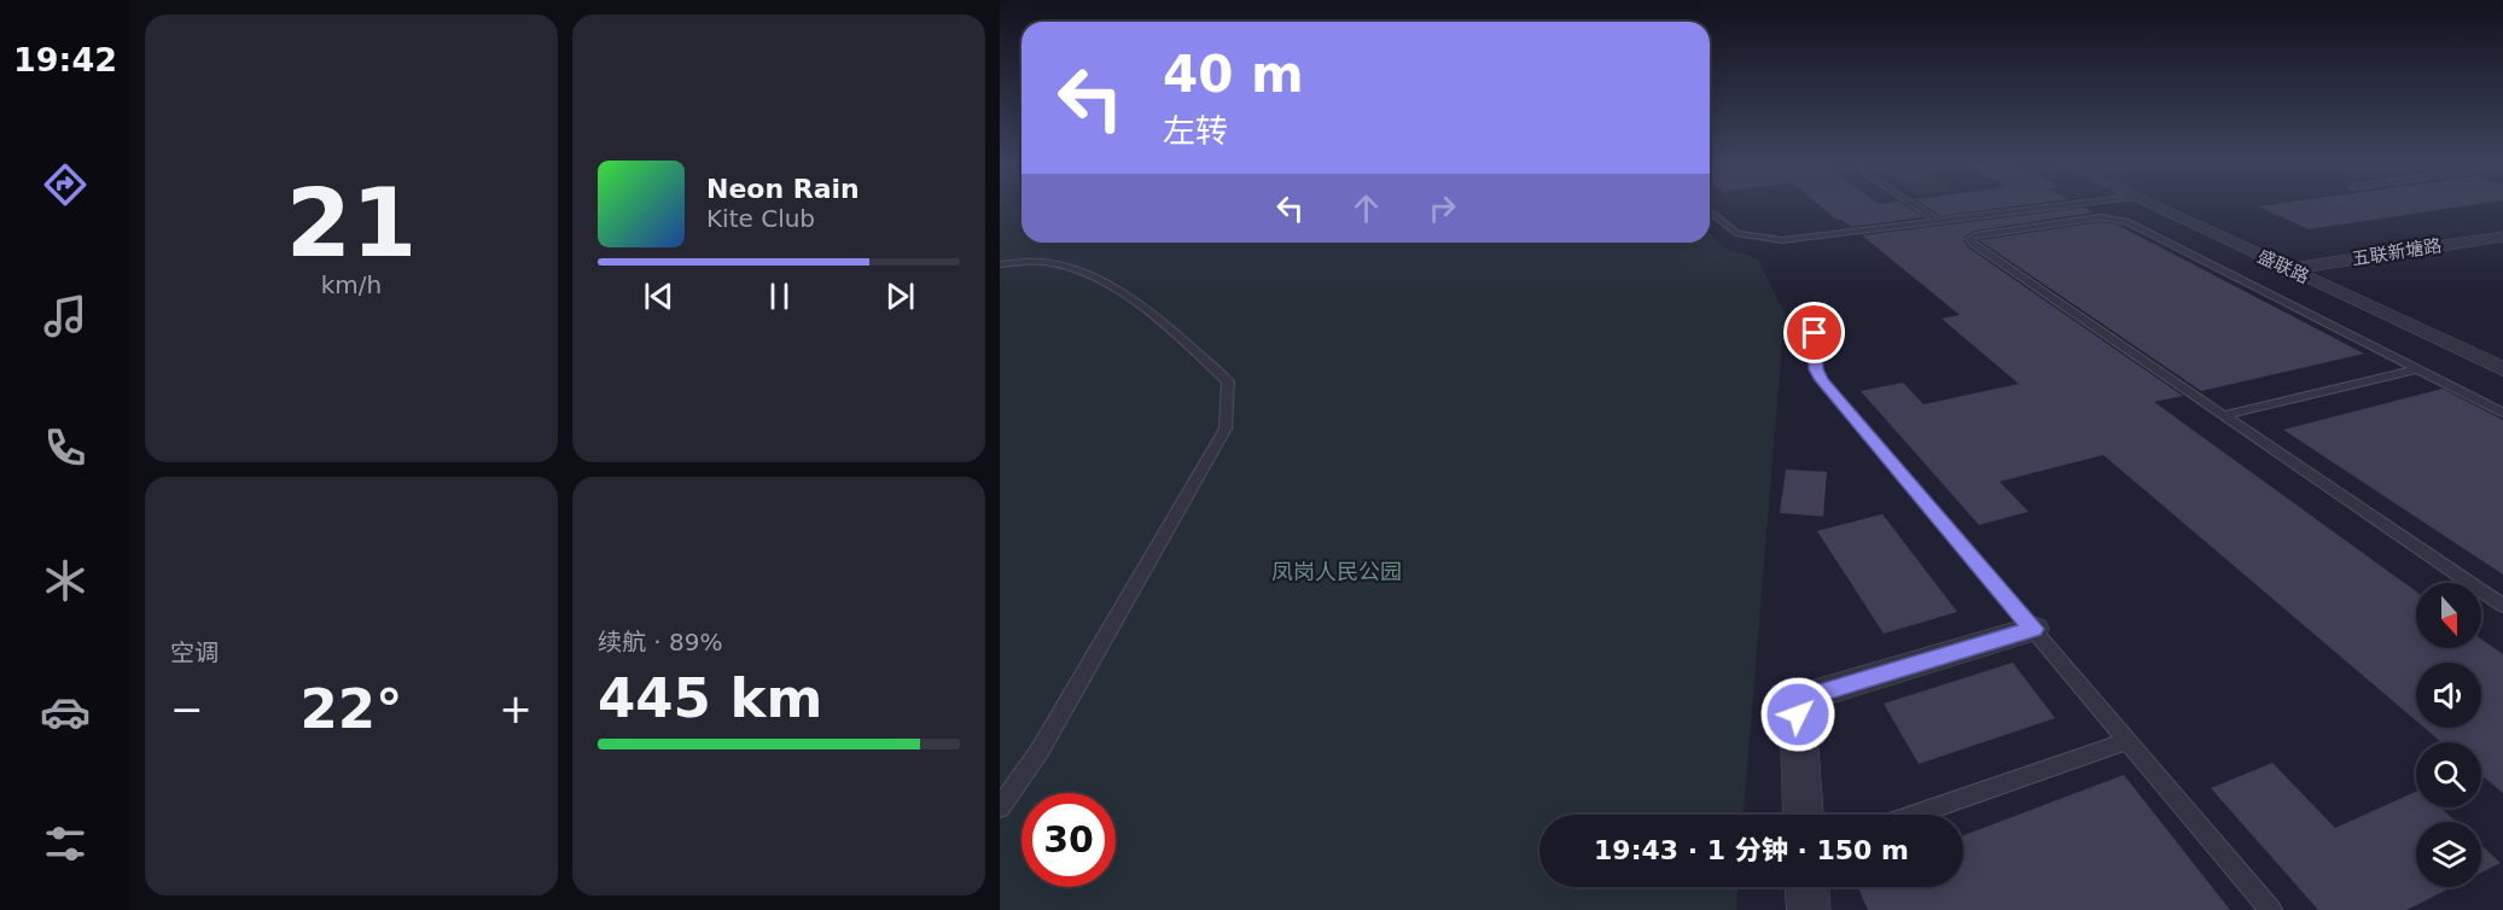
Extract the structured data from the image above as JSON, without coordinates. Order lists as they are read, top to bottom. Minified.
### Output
{"streets":{"street":["五联新塘路","盛联路"]},"crossings":[["五联新塘路","盛联路"]],"parks":["凤岗人民公园"],"north":"bottom","page":{"tabs":"19:42","tile":[["21","km/h"],"空调",["续航 · 89%","445 km"]],"turn":["40 m","左转"],"song":["Neon Rain","Kite Club"],"heat":["−","22°","+"],"limit":"30","trip":"19:43 · 1 分钟 · 150 m"}}
